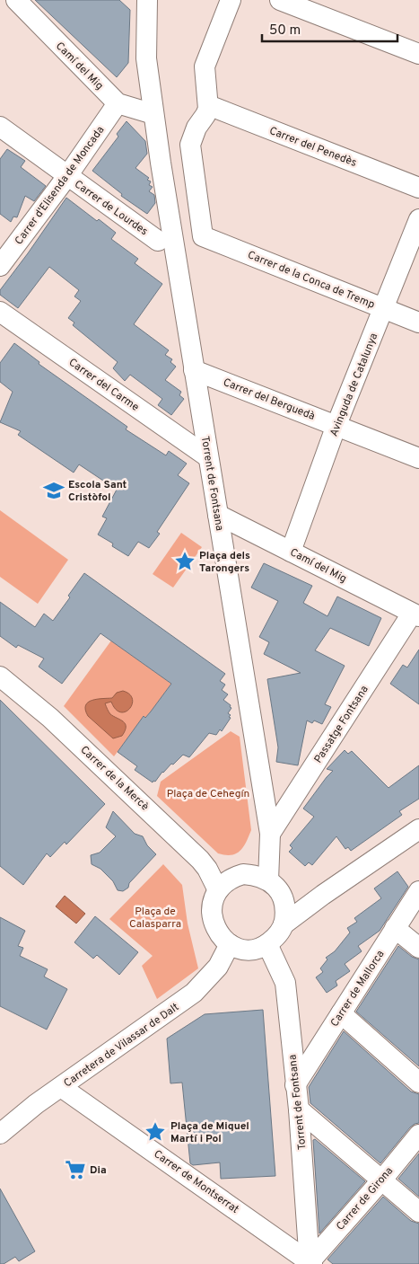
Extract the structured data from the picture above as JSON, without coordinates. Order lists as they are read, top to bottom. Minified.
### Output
{"streets":{"street":["Camí del Mig","Carrer del Penedès","Carrer d'Elisenda de Moncada","Carrer de Lourdes","Carrer de la Conca de Tremp","Carrer del Carme","Avinguda de Catalunya","Carrer del Berguedà","Torrent de Fontsana","Passatge Fontsana","Carrer de la Mercè","Carrer de Mallorca","Carretera de Vilassar de Dalt","Carrer de Montserrat","Carrer de Girona"]},"crossings":[["Camí del Mig","Carrer d'Elisenda de Moncada"],["Camí del Mig","Avinguda de Catalunya"],["Camí del Mig","Torrent de Fontsana"],["Camí del Mig","Passatge Fontsana"],["Carrer del Penedès","Carrer de la Conca de Tremp"],["Carrer d'Elisenda de Moncada","Carrer de Lourdes"],["Carrer de la Conca de Tremp","Avinguda de Catalunya"],["Carrer del Carme","Torrent de Fontsana"],["Avinguda de Catalunya","Carrer del Berguedà"],["Carrer del Berguedà","Torrent de Fontsana"],["Torrent de Fontsana","Passatge Fontsana"],["Torrent de Fontsana","Carrer de la Mercè"],["Torrent de Fontsana","Carrer de Mallorca"],["Torrent de Fontsana","Carretera de Vilassar de Dalt"],["Torrent de Fontsana","Carrer de Montserrat"],["Torrent de Fontsana","Carrer de Girona"],["Carrer de la Mercè","Carretera de Vilassar de Dalt"],["Carretera de Vilassar de Dalt","Carrer de Montserrat"],["Carrer de Montserrat","Carrer de Girona"]],"parks":["Plaça de Cehegín","Plaça de Calasparra"],"places":{"school or university":["Escola Sant Cristòfol"],"place":["Plaça dels Tarongers","Plaça de Miquel Martí i Pol"],"supermarket":["Dia"]},"scale_bar":"50 m"}
